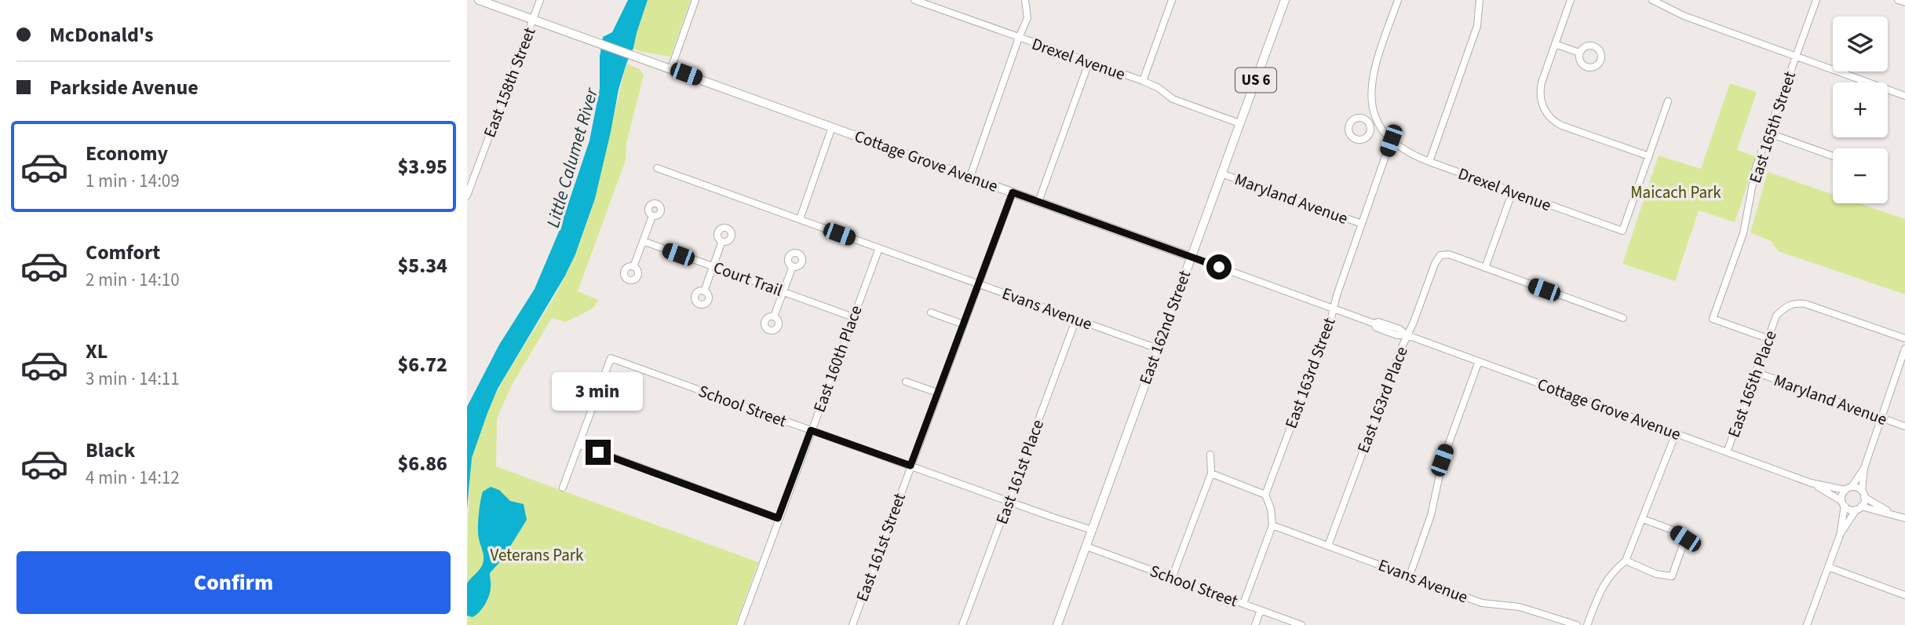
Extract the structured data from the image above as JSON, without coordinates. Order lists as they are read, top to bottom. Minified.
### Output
{"streets":{"main road":["US 6","Cottage Grove Avenue","East 162nd Street"],"street":["Drexel Avenue","East 158th Street","East 165th Street","Maryland Avenue","Court Trail","Evans Avenue","East 160th Place","East 163rd Street","East 165th Place","East 163rd Place","School Street","East 161st Place","East 161st Street"]},"crossings":[["Drexel Avenue","East 162nd Street"],["Drexel Avenue","East 163rd Street"],["East 158th Street","Cottage Grove Avenue"],["East 165th Street","East 165th Place"],["Cottage Grove Avenue","East 162nd Street"],["Cottage Grove Avenue","East 163rd Street"],["Cottage Grove Avenue","East 165th Place"],["Cottage Grove Avenue","East 163rd Place"],["Cottage Grove Avenue","East 161st Street"],["Maryland Avenue","East 162nd Street"],["Maryland Avenue","East 163rd Street"],["Maryland Avenue","East 165th Place"],["Court Trail","East 160th Place"],["Evans Avenue","East 162nd Street"],["Evans Avenue","East 160th Place"],["Evans Avenue","East 163rd Place"],["Evans Avenue","East 161st Place"],["Evans Avenue","East 161st Street"],["East 162nd Street","School Street"],["East 160th Place","School Street"],["School Street","East 161st Place"],["School Street","East 161st Street"]],"water":["Little Calumet River"],"parks":["Maicach Park","Veterans Park"],"page":{"banner":["McDonald's","Parkside Avenue"],"map_buttons":["+","−"],"list":[{"name":"Economy","note":"1 min · 14:09","value":"$3.95"},{"name":"Comfort","note":"2 min · 14:10","value":"$5.34"},{"name":"XL","note":"3 min · 14:11","value":"$6.72"},{"name":"Black","note":"4 min · 14:12","value":"$6.86"}],"bubble":"3 min","buttons":"Confirm"}}
